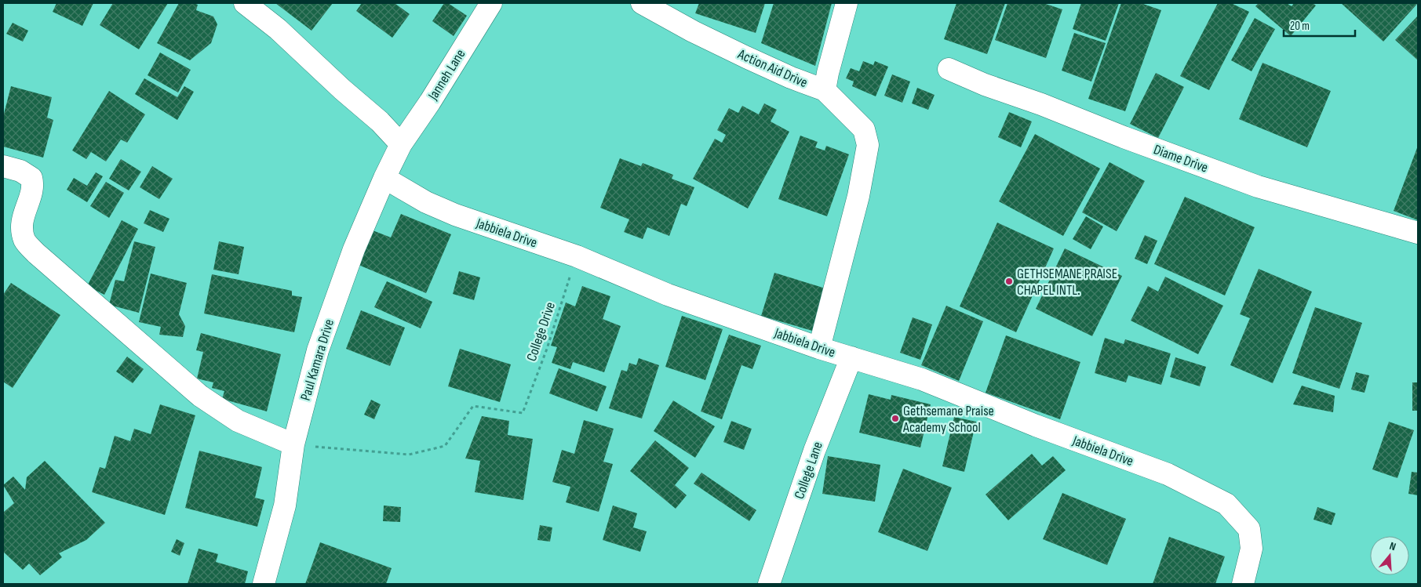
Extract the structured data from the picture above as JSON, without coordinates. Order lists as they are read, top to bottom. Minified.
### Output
{"streets":{"street":["Action Aid Drive","Janneh Lane","Diame Drive","Jabbiela Drive","Paul Kamara Drive","College Lane"],"path":["College Drive"]},"crossings":[["Janneh Lane","Paul Kamara Drive"],["Jabbiela Drive","College Drive"],["Jabbiela Drive","Paul Kamara Drive"],["Jabbiela Drive","College Lane"],["College Drive","Paul Kamara Drive"]],"places":["GETHSEMANE PRAISE CHAPEL INTL.","Gethsemane Praise Academy School"],"scale_bar":"20 m","north":"top"}
